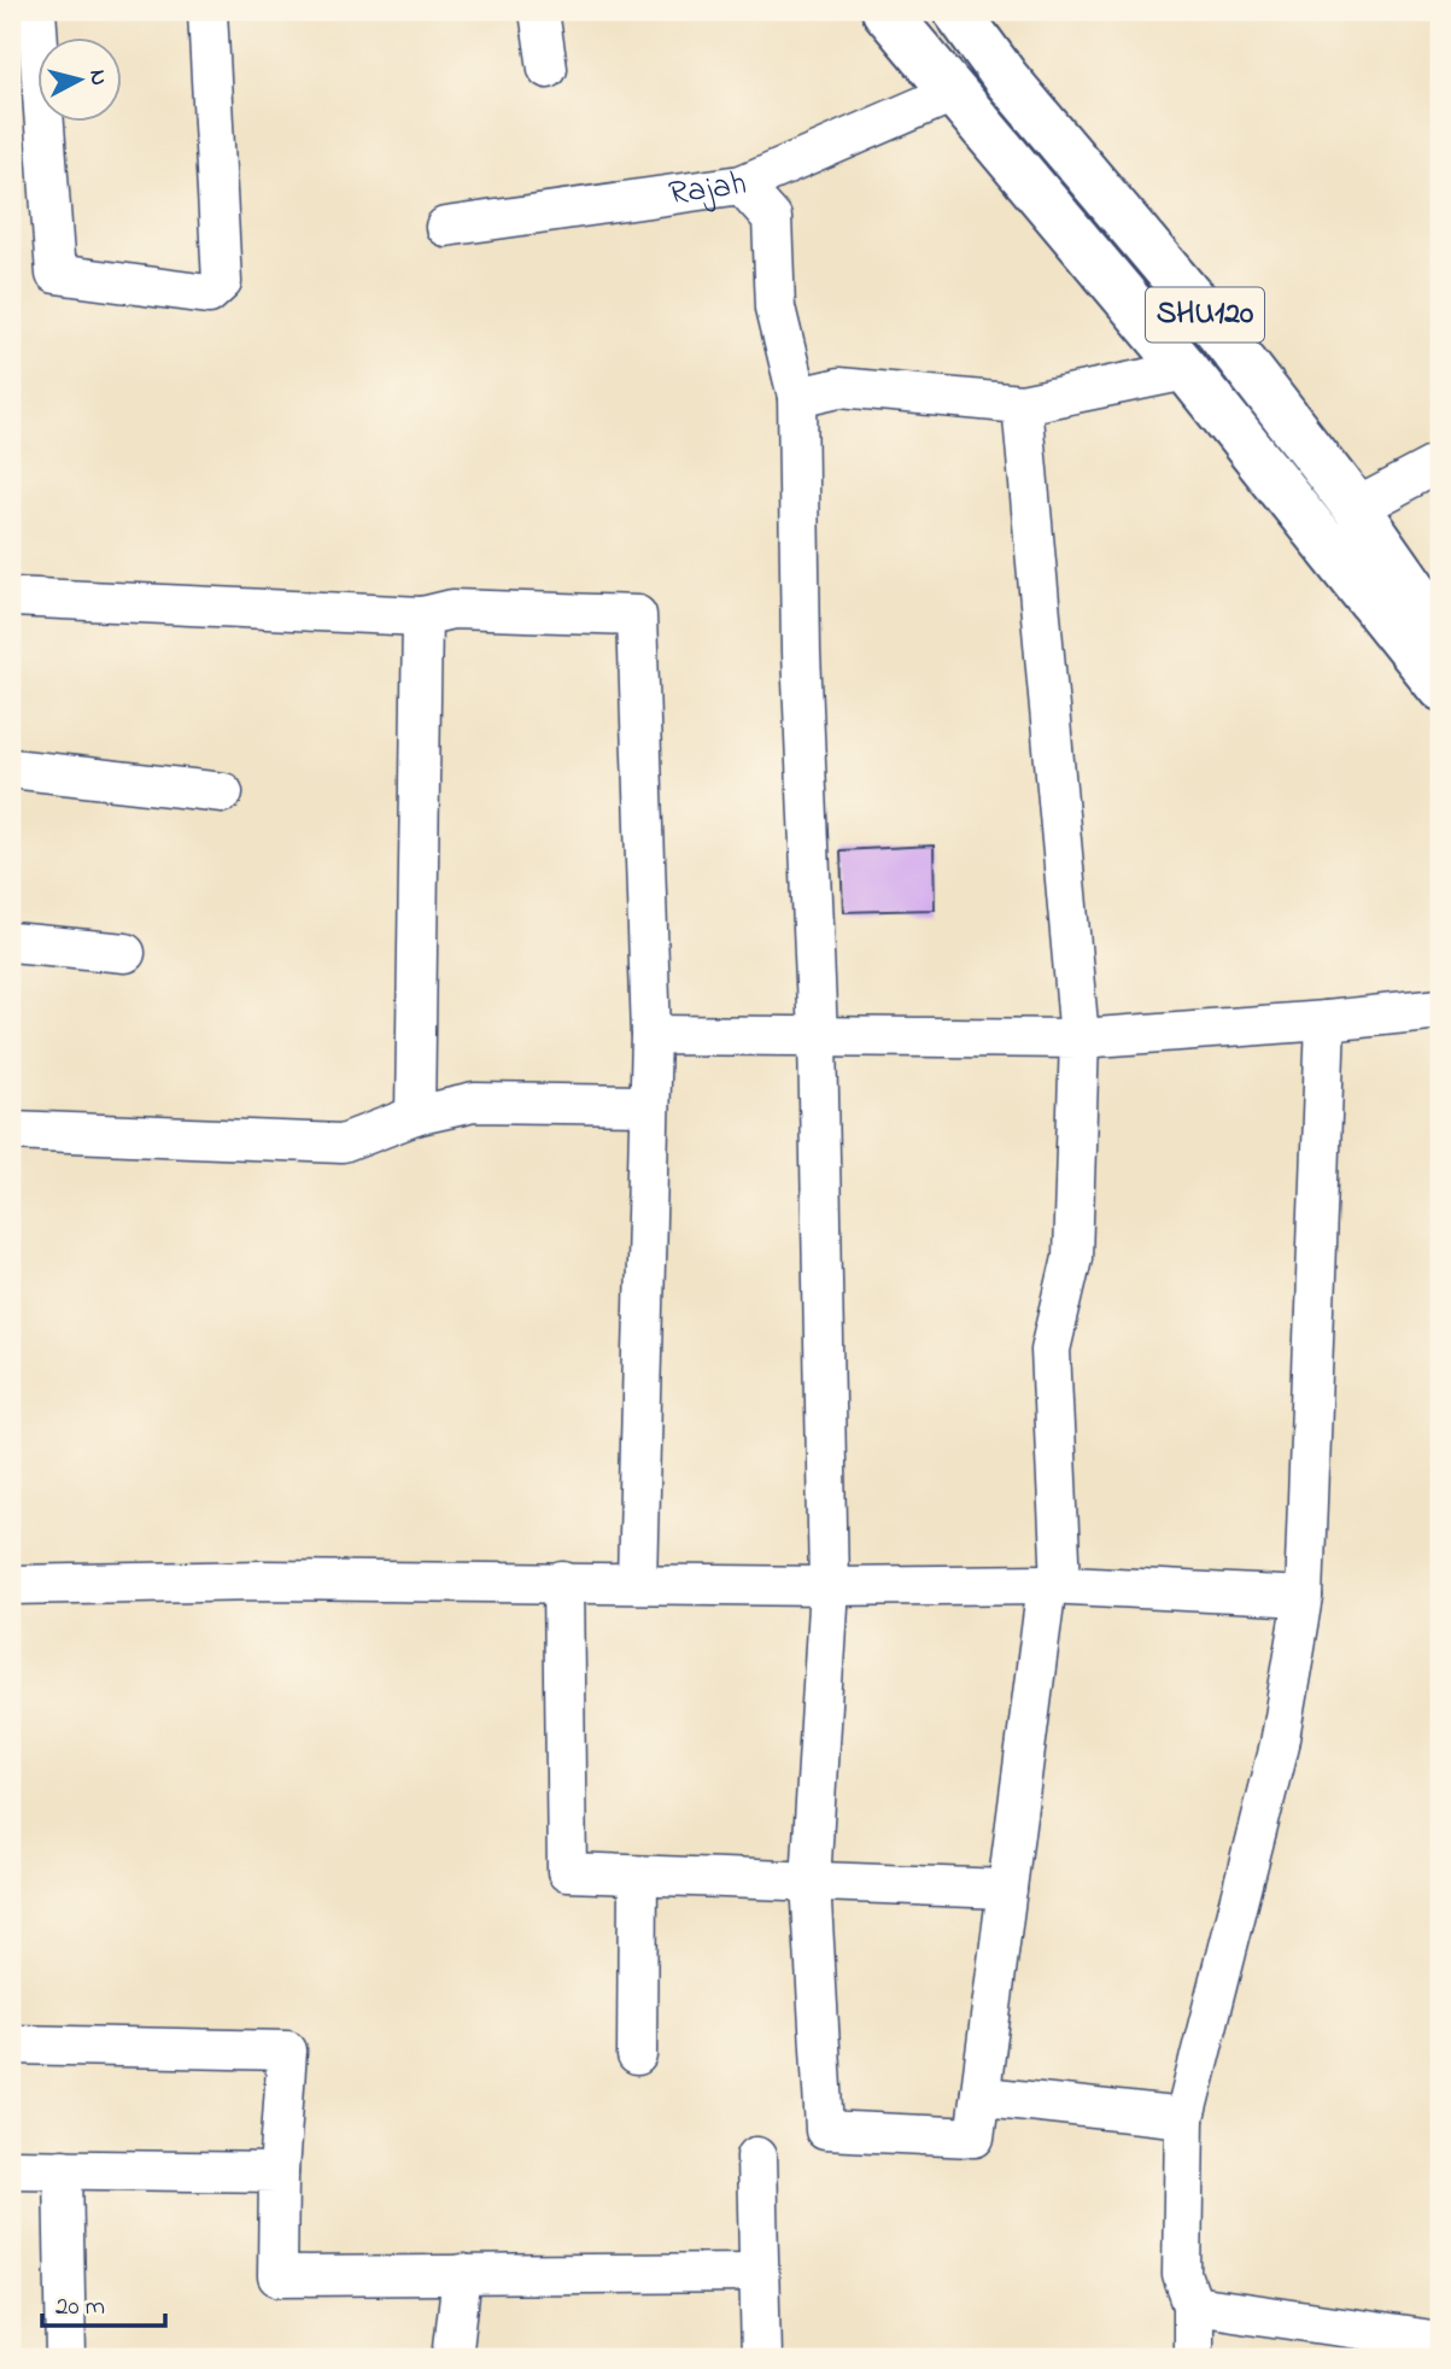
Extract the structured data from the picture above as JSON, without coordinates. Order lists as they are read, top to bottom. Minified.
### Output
{"streets":{"main road":["SHU120"],"street":["Rajah"]},"scale_bar":"20 m","north":"right"}
